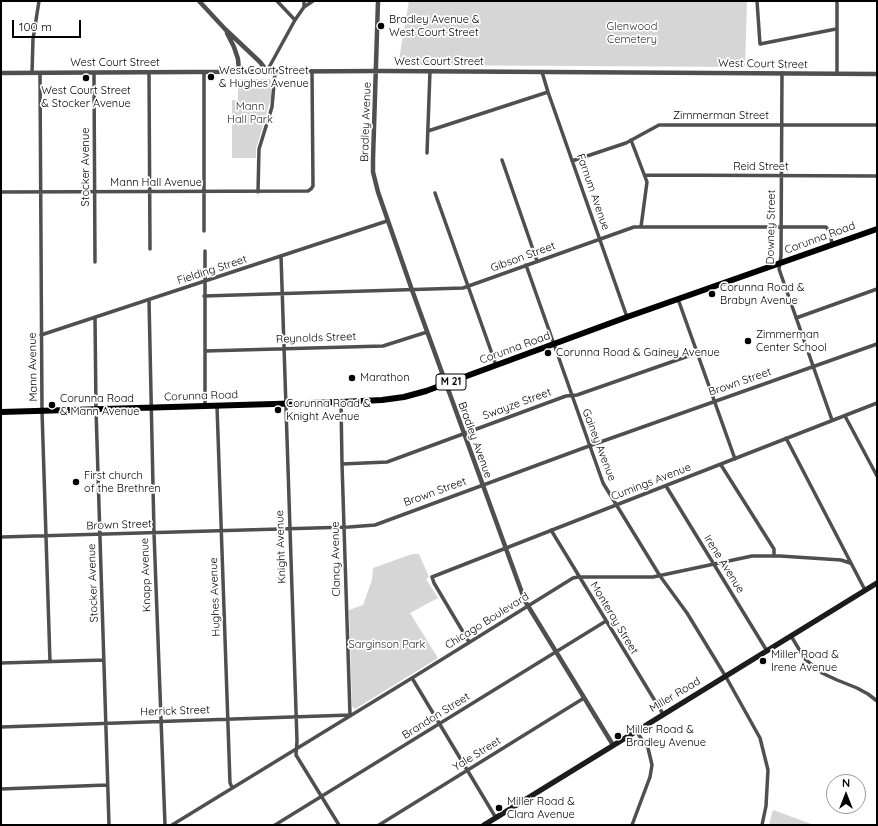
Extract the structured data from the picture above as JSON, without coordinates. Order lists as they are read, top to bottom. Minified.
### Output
{"streets":{"main road":["Corunna Road","M 21","Miller Road"],"street":["West Court Street","Zimmerman Street","Bradley Avenue","Stocker Avenue","Reid Street","Mann Hall Avenue","Farnum Avenue","Downey Street","Gibson Street","Fielding Street","Reynolds Street","Mann Avenue","Brown Street","Swayze Street","Gainey Avenue","Cumings Avenue","Knight Avenue","Clancy Avenue","Irene Avenue","Knapp Avenue","Hughes Avenue","Monteray Street","Chicago Boulevard","Herrick Street","Brandon Street","Yale Street"]},"crossings":[["West Court Street","Bradley Avenue"],["West Court Street","Stocker Avenue"],["West Court Street","Mann Hall Avenue"],["West Court Street","Farnum Avenue"],["West Court Street","Downey Street"],["West Court Street","Mann Avenue"],["Zimmerman Street","Farnum Avenue"],["Zimmerman Street","Downey Street"],["Bradley Avenue","Corunna Road"],["Bradley Avenue","Gibson Street"],["Bradley Avenue","Fielding Street"],["Bradley Avenue","Reynolds Street"],["Bradley Avenue","Brown Street"],["Bradley Avenue","Swayze Street"],["Bradley Avenue","Cumings Avenue"],["Bradley Avenue","Chicago Boulevard"],["Bradley Avenue","Miller Road"],["Bradley Avenue","Brandon Street"],["Bradley Avenue","Yale Street"],["Stocker Avenue","Mann Hall Avenue"],["Stocker Avenue","Corunna Road"],["Stocker Avenue","Fielding Street"],["Stocker Avenue","Brown Street"],["Stocker Avenue","Herrick Street"],["Reid Street","Downey Street"],["Mann Hall Avenue","Mann Avenue"],["Farnum Avenue","Corunna Road"],["Farnum Avenue","Gibson Street"],["Downey Street","Corunna Road"],["Downey Street","Gibson Street"],["Downey Street","Brown Street"],["Downey Street","Cumings Avenue"],["Corunna Road","Gibson Street"],["Corunna Road","Mann Avenue"],["Corunna Road","Gainey Avenue"],["Corunna Road","Knight Avenue"],["Corunna Road","Clancy Avenue"],["Corunna Road","Knapp Avenue"],["Corunna Road","Hughes Avenue"],["Gibson Street","Gainey Avenue"],["Gibson Street","Knight Avenue"],["Fielding Street","Mann Avenue"],["Fielding Street","Knight Avenue"],["Fielding Street","Knapp Avenue"],["Reynolds Street","Knight Avenue"],["Mann Avenue","Brown Street"],["Brown Street","Gainey Avenue"],["Brown Street","Knight Avenue"],["Brown Street","Clancy Avenue"],["Brown Street","Knapp Avenue"],["Brown Street","Hughes Avenue"],["Swayze Street","Gainey Avenue"],["Swayze Street","Clancy Avenue"],["Gainey Avenue","Cumings Avenue"],["Gainey Avenue","Chicago Boulevard"],["Gainey Avenue","Miller Road"],["Cumings Avenue","Irene Avenue"],["Cumings Avenue","Monteray Street"],["Cumings Avenue","Chicago Boulevard"],["Knight Avenue","Chicago Boulevard"],["Knight Avenue","Herrick Street"],["Knight Avenue","Brandon Street"],["Clancy Avenue","Chicago Boulevard"],["Clancy Avenue","Herrick Street"],["Irene Avenue","Chicago Boulevard"],["Irene Avenue","Miller Road"],["Knapp Avenue","Herrick Street"],["Hughes Avenue","Chicago Boulevard"],["Hughes Avenue","Herrick Street"],["Monteray Street","Chicago Boulevard"],["Monteray Street","Miller Road"],["Monteray Street","Brandon Street"],["Chicago Boulevard","Herrick Street"]],"parks":["Glenwood Cemetery","Mann Hall Park","Sarginson Park"],"places":["Bradley Avenue & West Court Street","West Court Street & Hughes Avenue","West Court Street & Stocker Avenue","Corunna Road & Brabyn Avenue","Zimmerman Center School","Corunna Road & Gainey Avenue","Marathon","Corunna Road & Mann Avenue","Corunna Road & Knight Avenue","First church of the Brethren","Miller Road & Irene Avenue","Miller Road & Bradley Avenue","Miller Road & Clara Avenue"],"scale_bar":"100 m","north":"top"}
